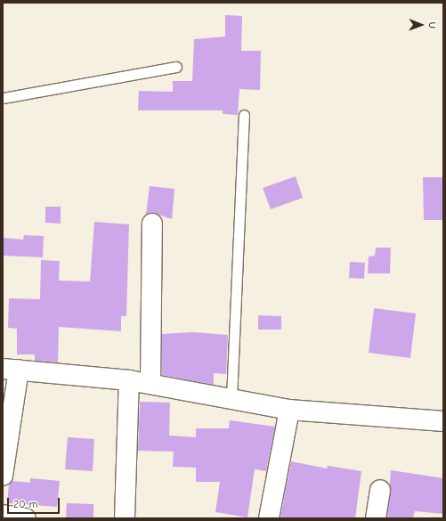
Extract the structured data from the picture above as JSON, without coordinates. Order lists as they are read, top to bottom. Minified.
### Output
{"scale_bar":"20 m","north":"right"}
